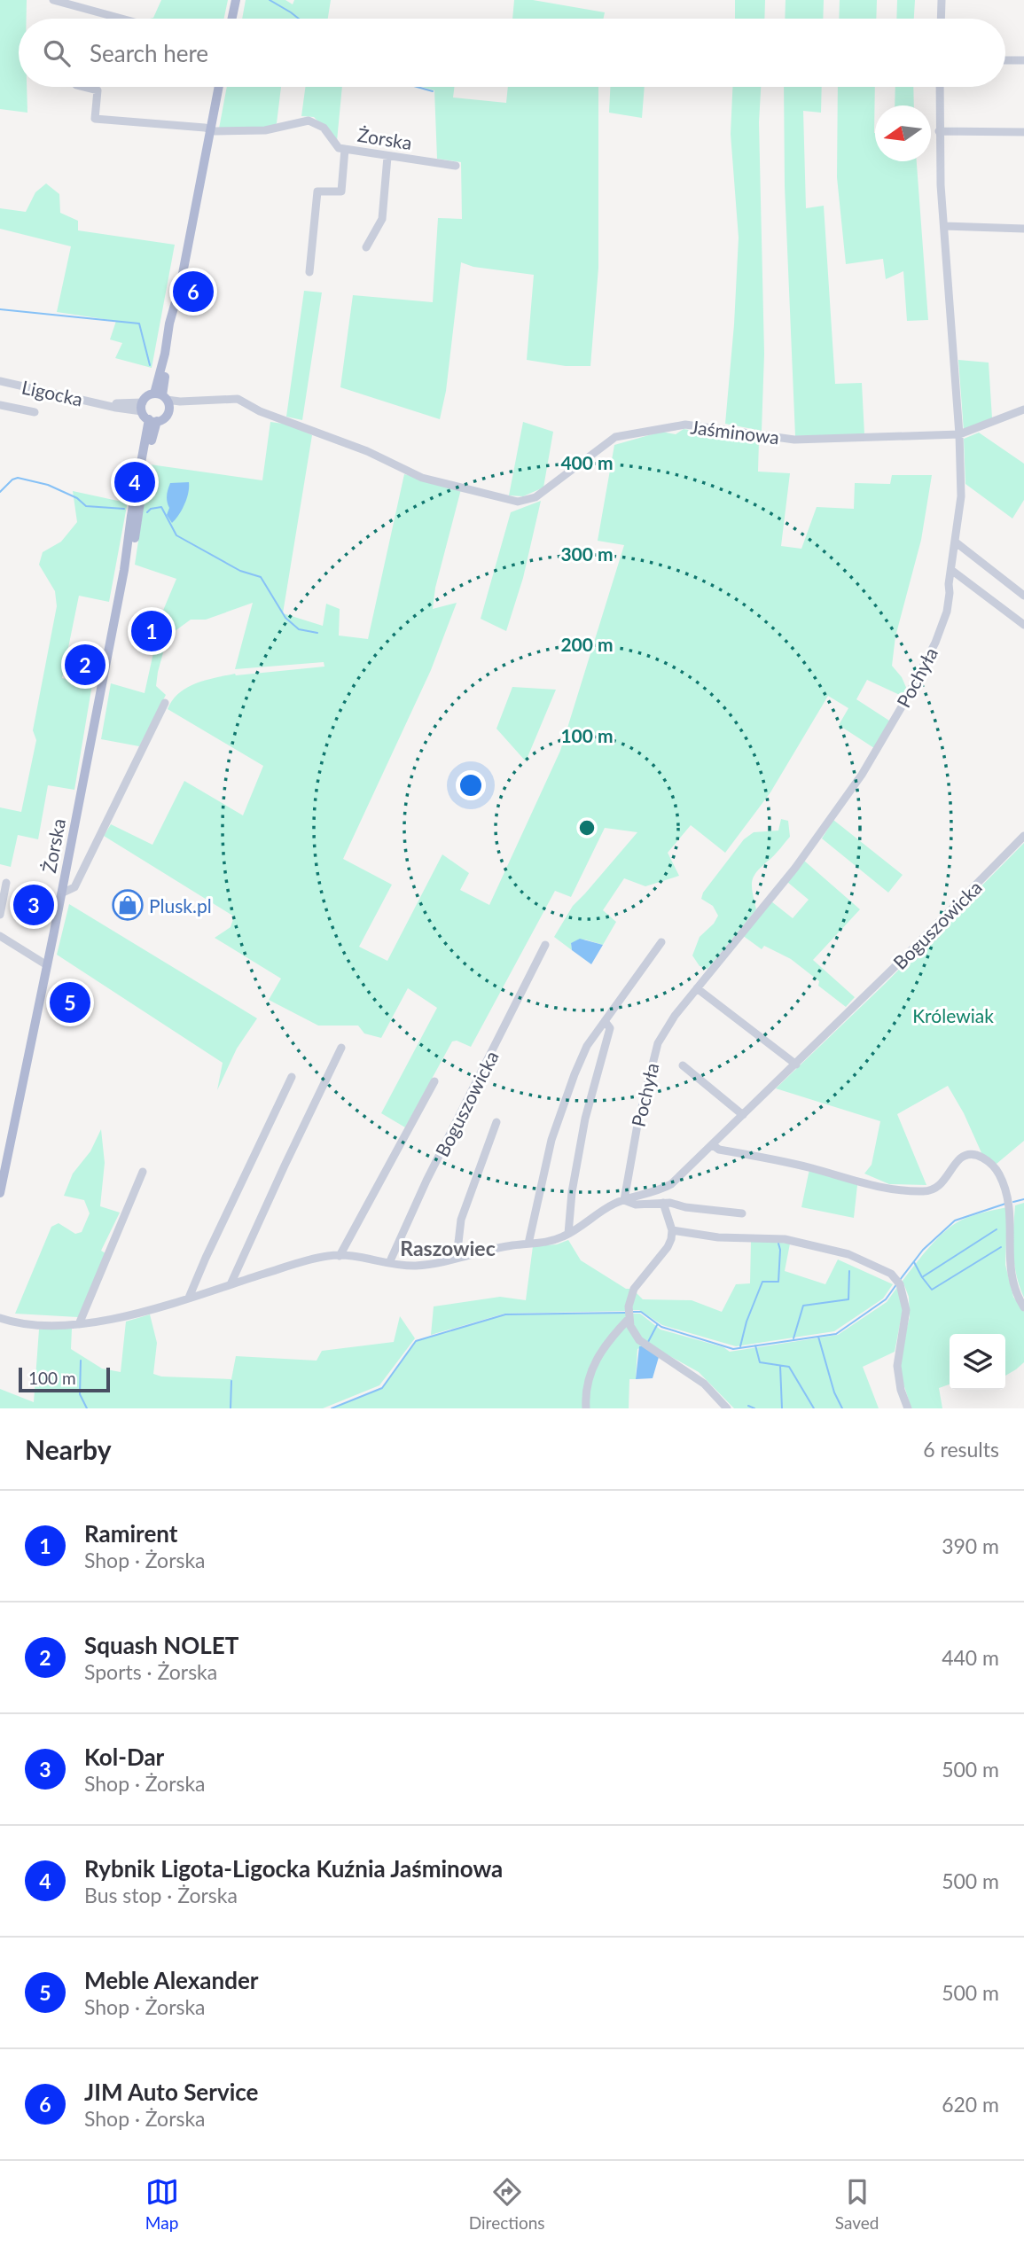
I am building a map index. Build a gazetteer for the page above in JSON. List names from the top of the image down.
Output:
{
  "streets": {
    "main road": ["Żorska"],
    "street": [
      "Ligocka",
      "Jaśminowa",
      "Pochyła",
      "Boguszowicka"
    ]
  },
  "crossings": [
    ["Jaśminowa", "Pochyła"],
    ["Pochyła", "Boguszowicka"]
  ],
  "districts": ["Raszowiec"],
  "parks": ["Królewiak"],
  "places": {
    "shop": ["Plusk.pl"]
  },
  "scale_bar": "100 m",
  "north": "left",
  "page": {
    "search": "Search here",
    "pins": [
      "6",
      "4",
      "1",
      "2",
      "3",
      "5"
    ],
    "scale": "100 m",
    "heading": ["Nearby", "6 results"],
    "list": [
      {
        "mark": "1",
        "name": "Ramirent",
        "note": "Shop · Żorska",
        "value": "390 m"
      },
      {
        "mark": "2",
        "name": "Squash NOLET",
        "note": "Sports · Żorska",
        "value": "440 m"
      },
      {
        "mark": "3",
        "name": "Kol-Dar",
        "note": "Shop · Żorska",
        "value": "500 m"
      },
      {
        "mark": "4",
        "name": "Rybnik Ligota-Ligocka Kuźnia Jaśminowa",
        "note": "Bus stop · Żorska",
        "value": "500 m"
      },
      {
        "mark": "5",
        "name": "Meble Alexander",
        "note": "Shop · Żorska",
        "value": "500 m"
      },
      {
        "mark": "6",
        "name": "JIM Auto Service",
        "note": "Shop · Żorska",
        "value": "620 m"
      }
    ],
    "nav": ["Map", "Directions", "Saved"]
  },
  "rings": [
    "400 m",
    "300 m",
    "200 m",
    "100 m"
  ]
}
